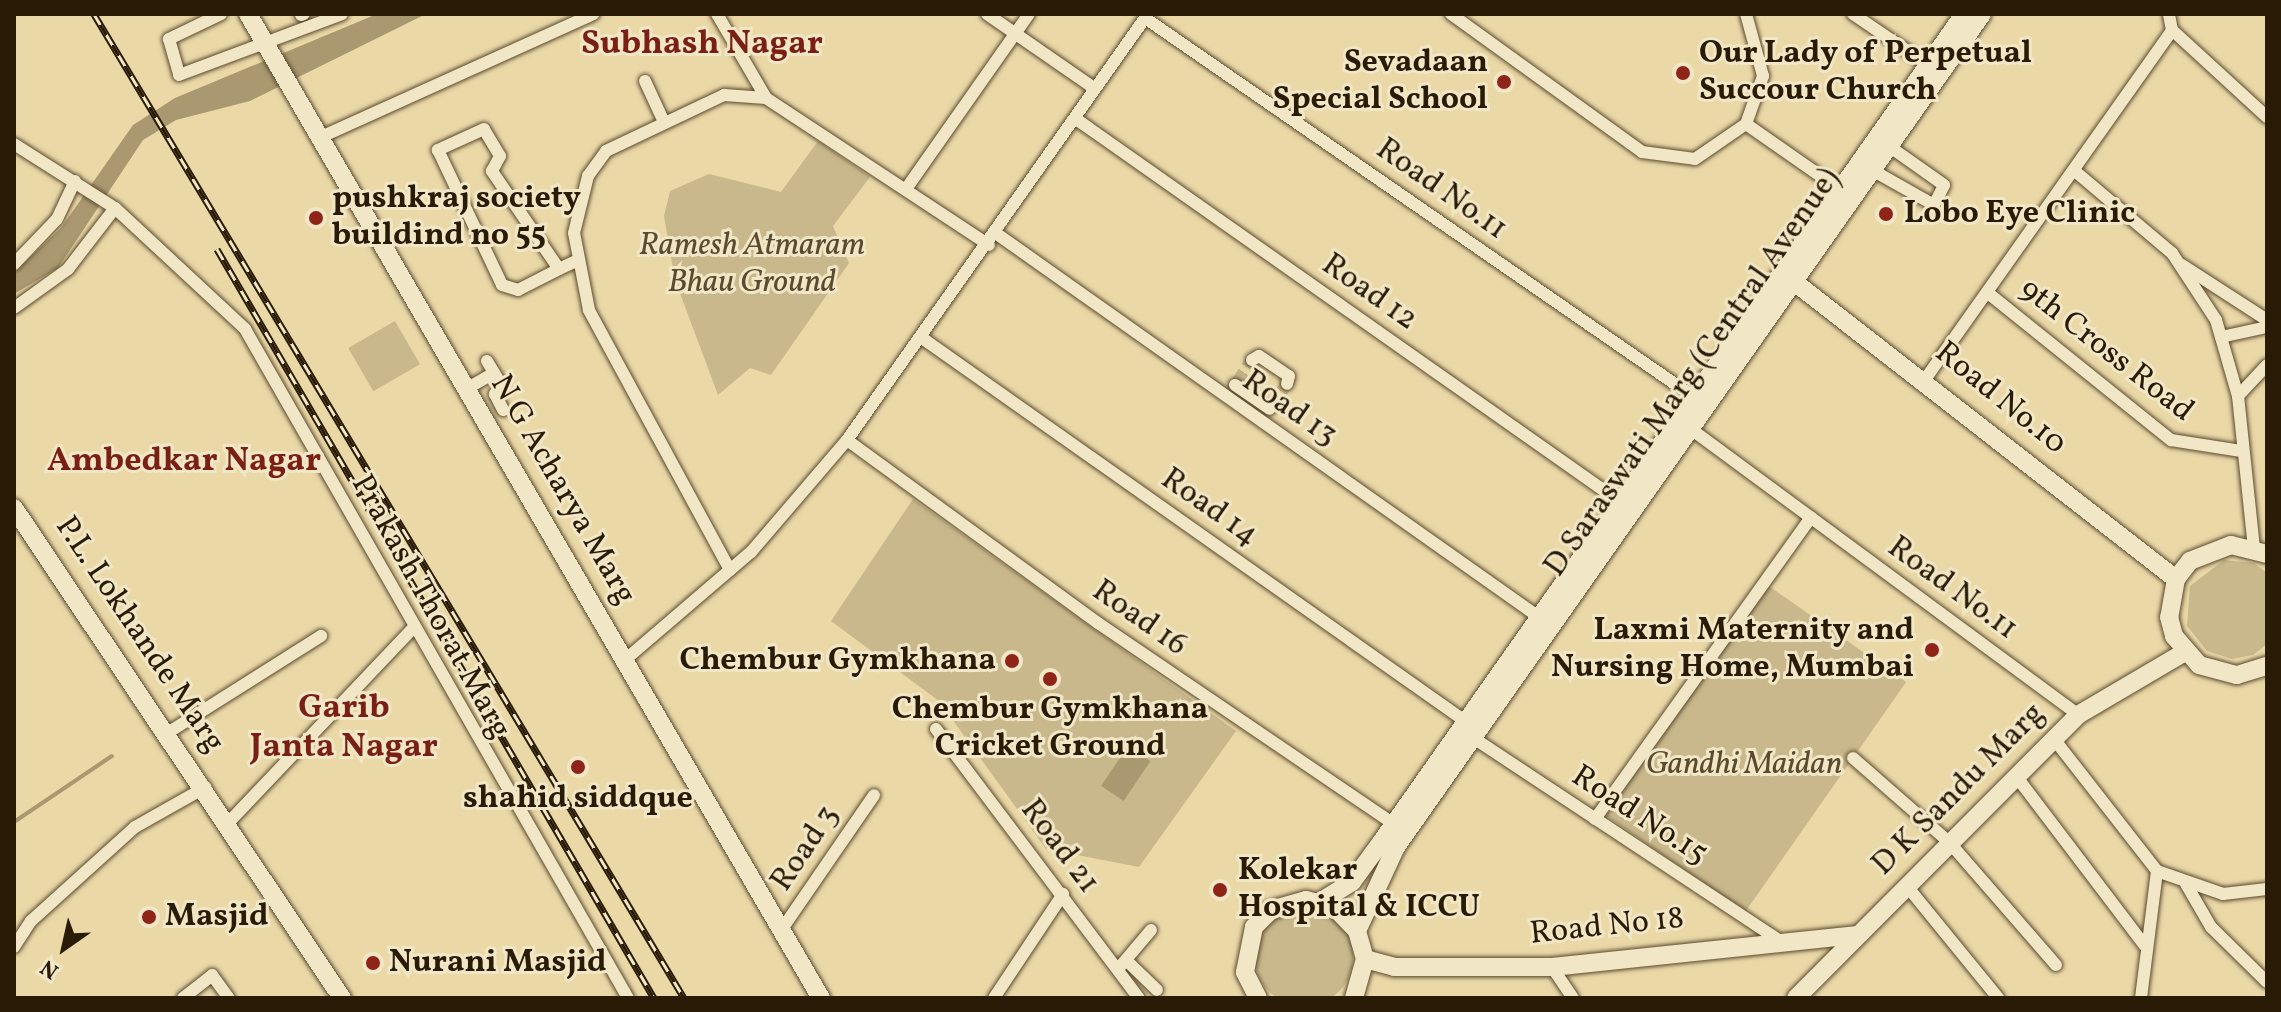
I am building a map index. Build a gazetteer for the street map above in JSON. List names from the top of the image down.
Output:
{
  "streets": {
    "main road": [
      "D Saraswati Marg (Central Avenue)",
      "Road No.10",
      "N G Acharya Marg",
      "P.L. Lokhande Marg",
      "D K Sandu Marg",
      "Road No 18"
    ],
    "street": [
      "Road No.11",
      "Road 12",
      "9th Cross Road",
      "Road 13",
      "Road 14",
      "Prakash Thorat Marg",
      "Road 16",
      "Road No.15",
      "Road 21",
      "Road 3"
    ]
  },
  "crossings": [
    ["Road No.11", "D Saraswati Marg (Central Avenue)"],
    ["Road No.11", "D K Sandu Marg"],
    ["Road 12", "D Saraswati Marg (Central Avenue)"],
    ["D Saraswati Marg (Central Avenue)", "Road No.10"],
    ["D Saraswati Marg (Central Avenue)", "Road 13"],
    ["D Saraswati Marg (Central Avenue)", "Road 14"],
    ["D Saraswati Marg (Central Avenue)", "Road 16"],
    ["D Saraswati Marg (Central Avenue)", "Road No.15"],
    ["N G Acharya Marg", "Road 3"],
    ["Road 14", "Road No.15"],
    ["D K Sandu Marg", "Road No 18"],
    ["Road No.15", "Road No 18"]
  ],
  "districts": ["Subhash Nagar", "Ambedkar Nagar", "Garib Janta Nagar"],
  "parks": ["Ramesh Atmaram Bhau Ground", "Gandhi Maidan"],
  "places": [
    "Our Lady of Perpetual Succour Church",
    "Sevadaan Special School",
    "Lobo Eye Clinic",
    "pushkraj society buildind no 55",
    "Laxmi Maternity and Nursing Home, Mumbai",
    "Chembur Gymkhana",
    "Chembur Gymkhana Cricket Ground",
    "shahid siddque",
    "Kolekar Hospital & ICCU",
    "Masjid",
    "Nurani Masjid"
  ],
  "north": "bottom left"
}
